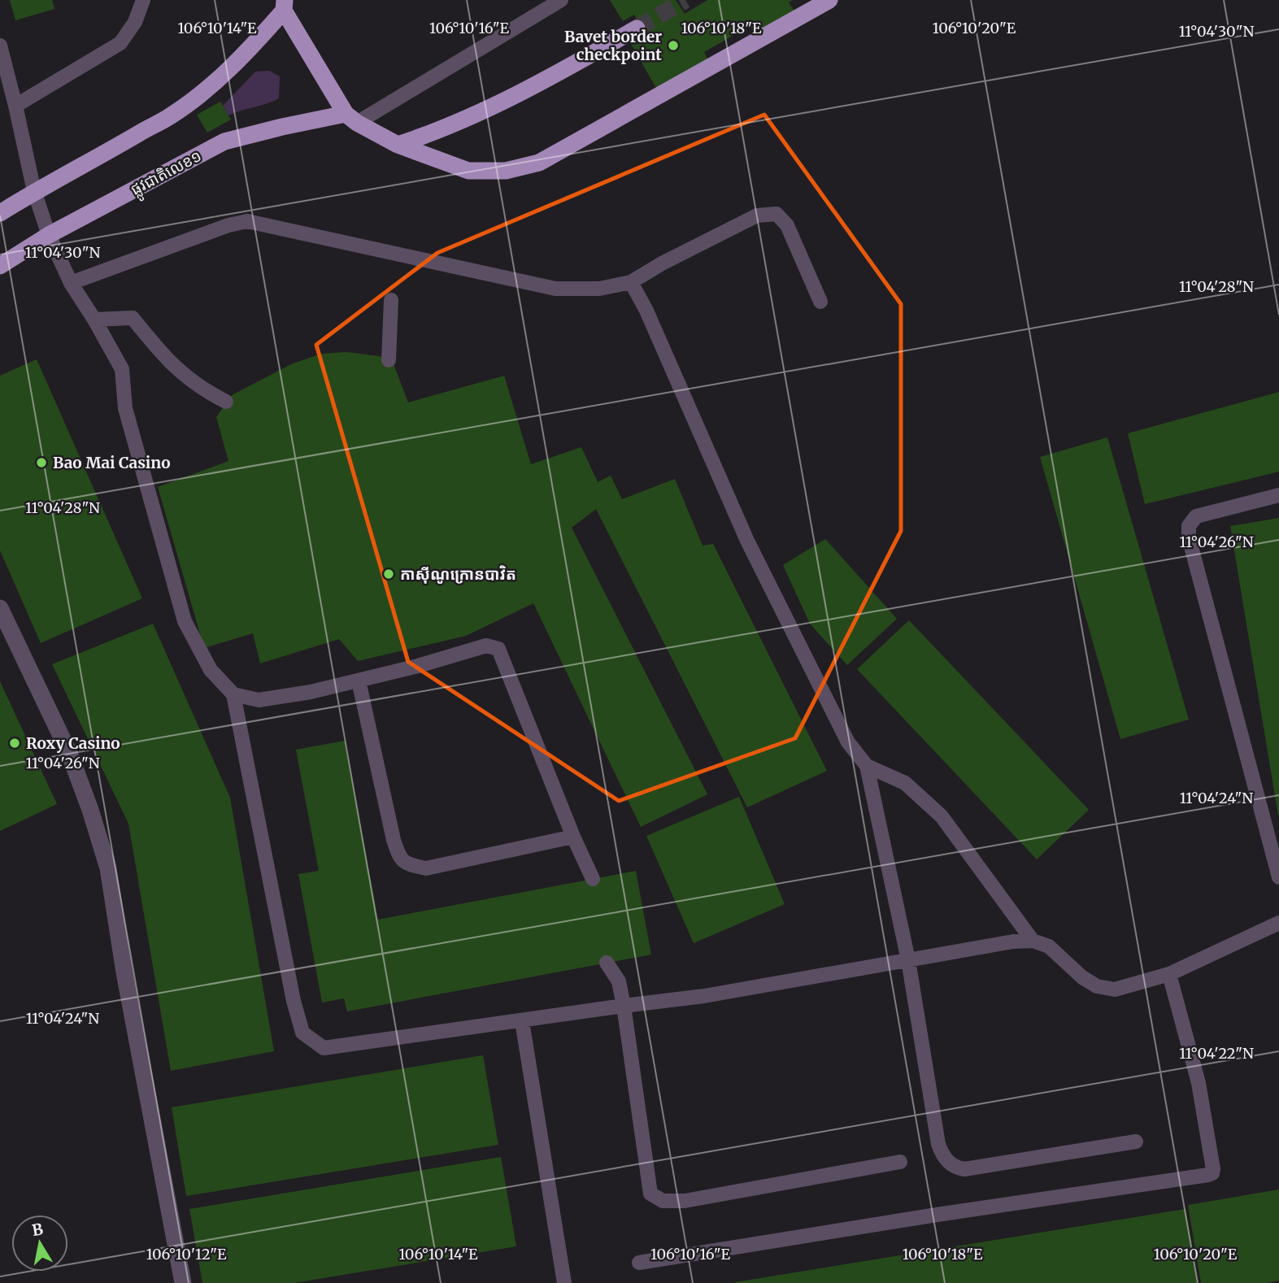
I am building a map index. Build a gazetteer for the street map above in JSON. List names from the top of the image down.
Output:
{
  "streets": {
    "highway": ["ផ្លូវជាតិលេខ១"]
  },
  "places": [
    "Bavet border checkpoint",
    "Bao Mai Casino",
    "កាស៊ីណូក្រោនបាវិត",
    "Roxy Casino"
  ],
  "north": "top",
  "coordinates": [
    "106°10'14\"E",
    "106°10'16\"E",
    "106°10'18\"E",
    "106°10'20\"E",
    "11°04'30\"N",
    "11°04'28\"N",
    "11°04'26\"N",
    "11°04'24\"N",
    "11°04'22\"N",
    "106°10'12\"E"
  ]
}
